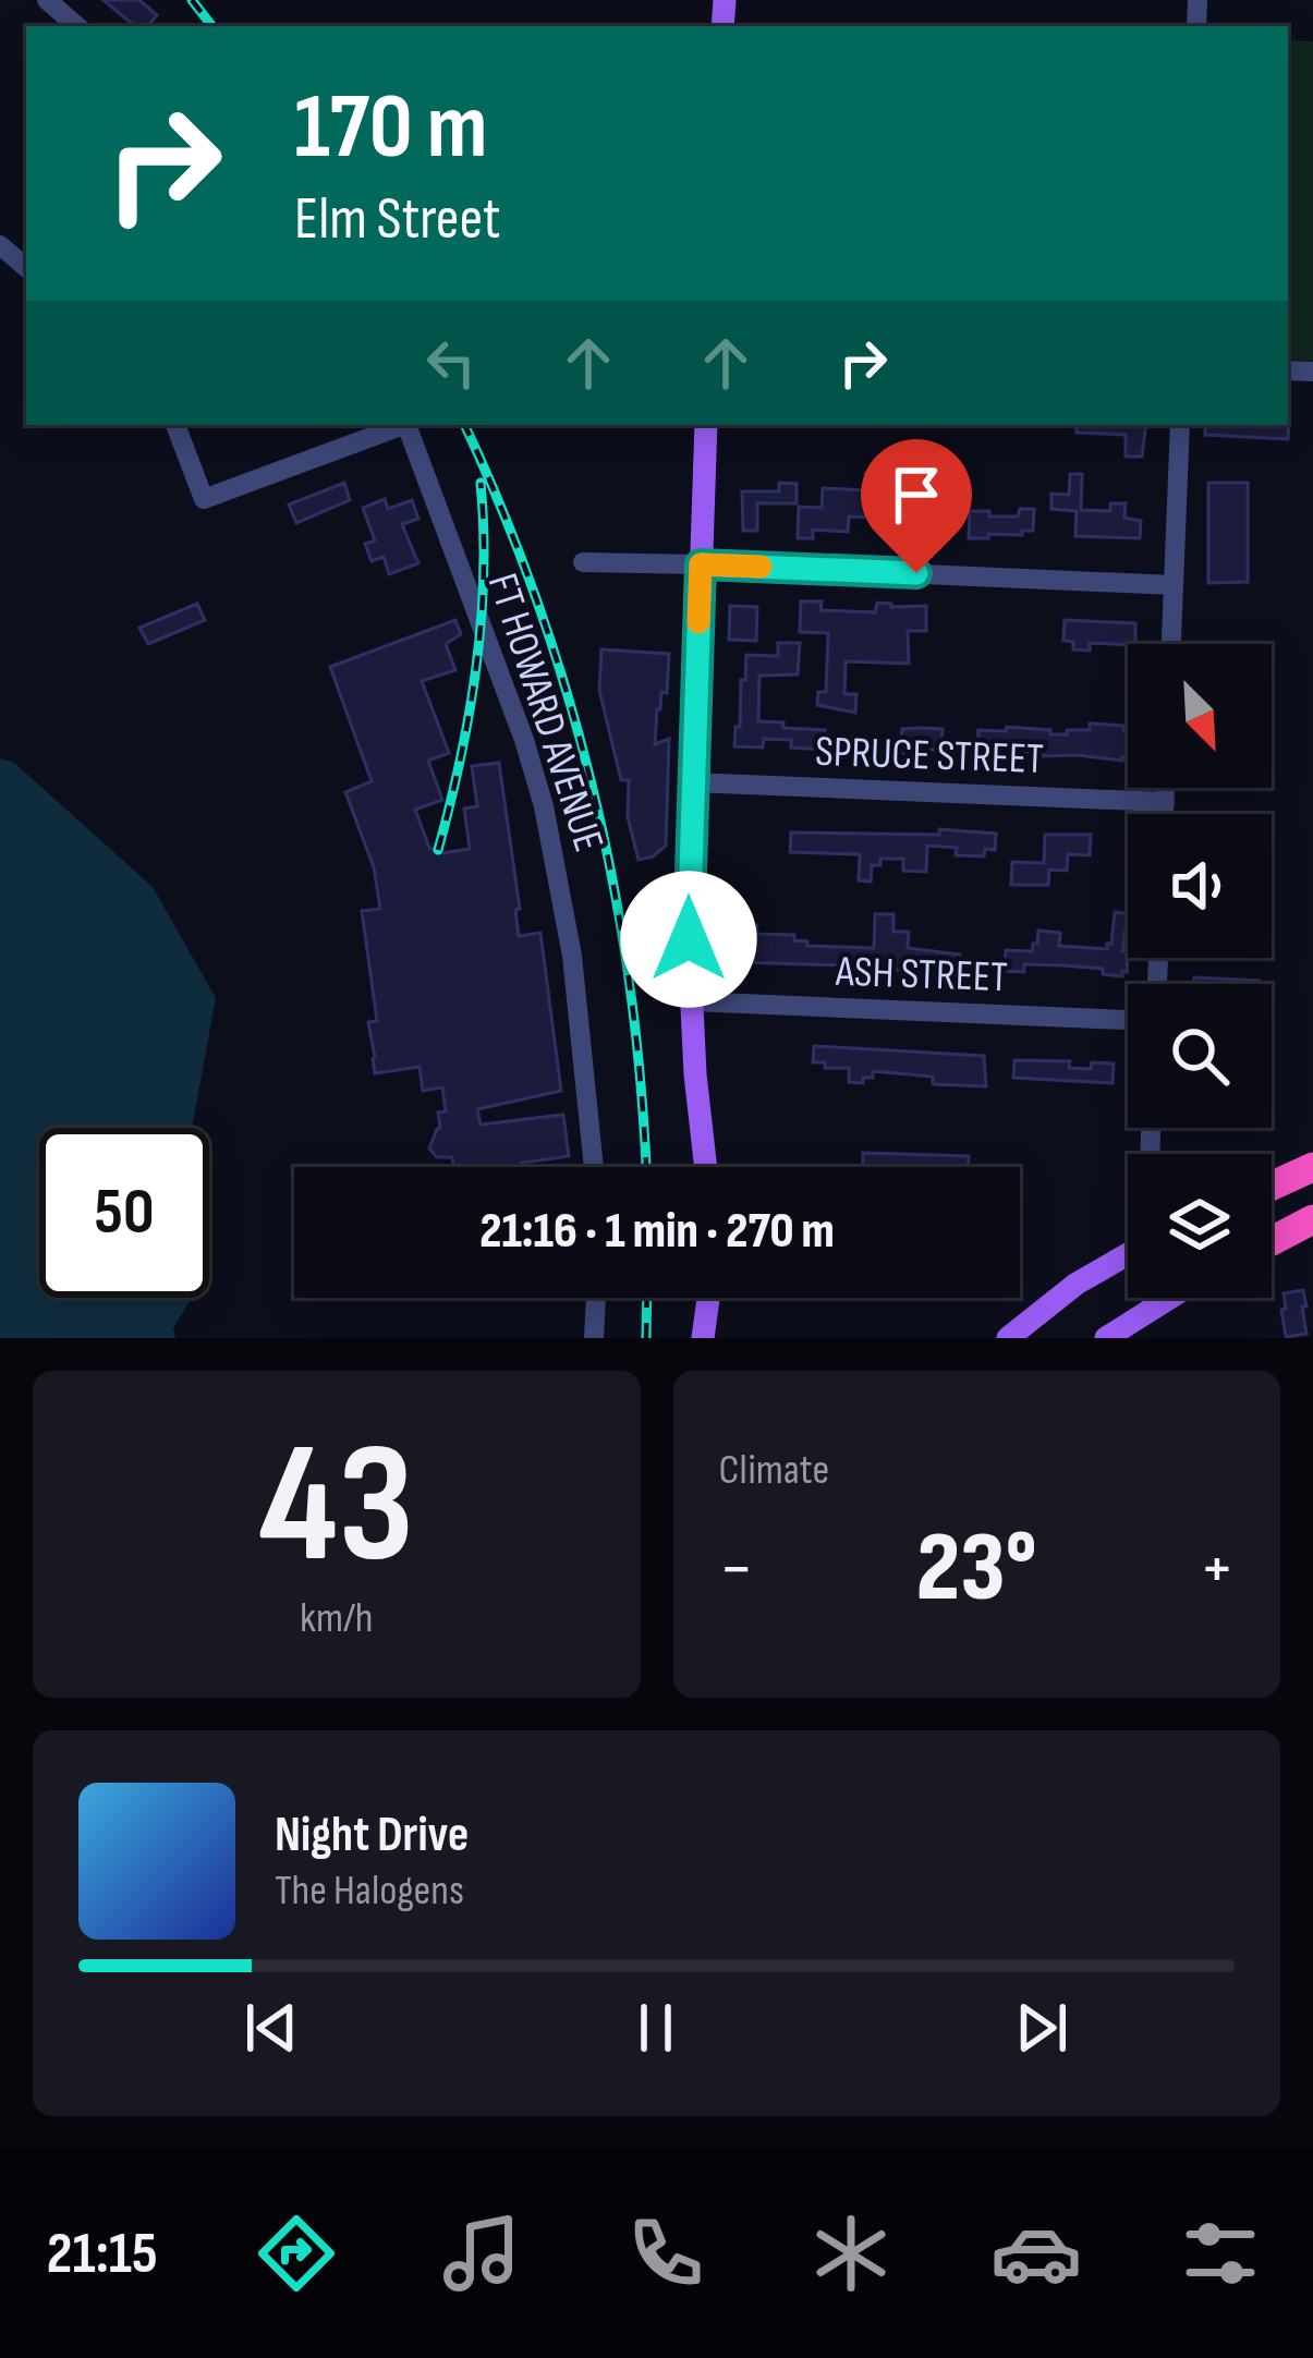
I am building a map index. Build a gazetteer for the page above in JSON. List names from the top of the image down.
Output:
{
  "streets": {
    "street": ["FT HOWARD AVENUE", "SPRUCE STREET", "ASH STREET"]
  },
  "north": "bottom right",
  "page": {
    "turn": ["170 m", "Elm Street"],
    "limit": "50",
    "trip": "21:16 · 1 min · 270 m",
    "tile": [
      ["43", "km/h"],
      "Climate"
    ],
    "heat": ["−", "23°", "+"],
    "song": ["Night Drive", "The Halogens"],
    "tabs": "21:15"
  }
}
